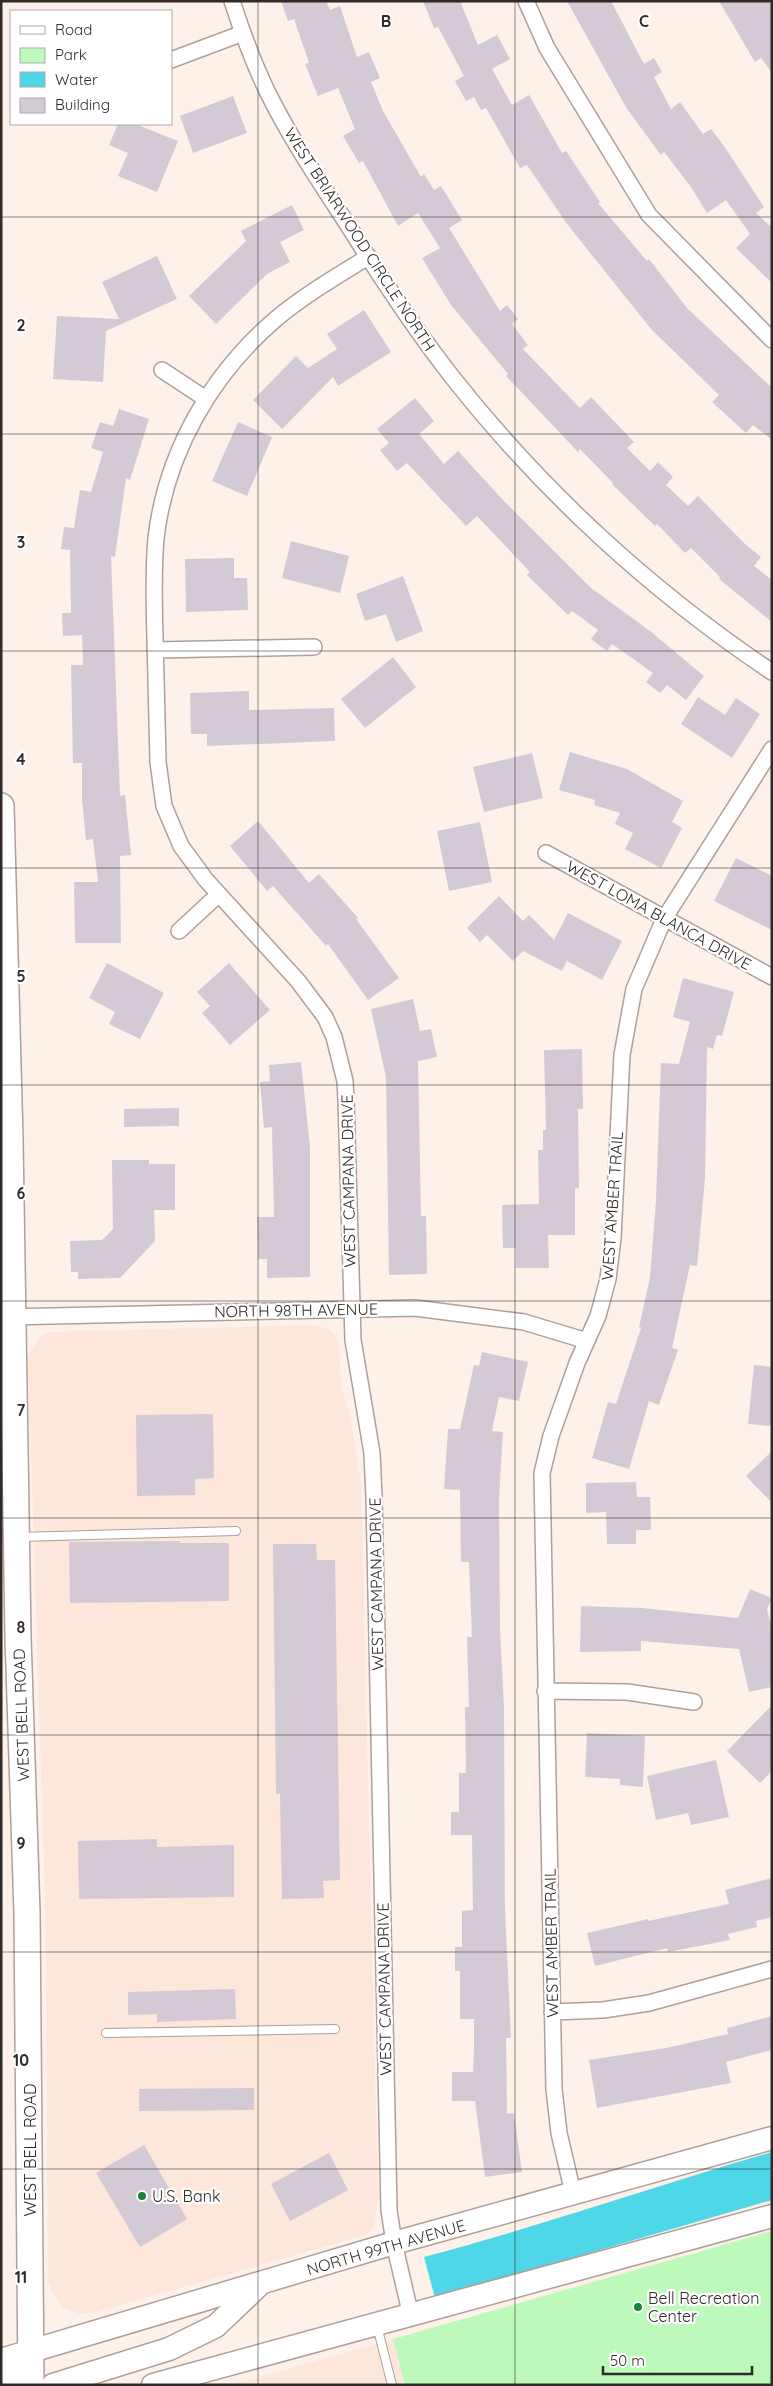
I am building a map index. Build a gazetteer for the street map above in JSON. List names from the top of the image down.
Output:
{
  "streets": {
    "main road": ["WEST BELL ROAD", "NORTH 99TH AVENUE"],
    "street": [
      "WEST BRIARWOOD CIRCLE NORTH",
      "WEST LOMA BLANCA DRIVE",
      "WEST CAMPANA DRIVE",
      "WEST AMBER TRAIL",
      "NORTH 98TH AVENUE"
    ]
  },
  "crossings": [
    ["WEST BRIARWOOD CIRCLE NORTH", "WEST CAMPANA DRIVE"],
    ["WEST LOMA BLANCA DRIVE", "WEST AMBER TRAIL"],
    ["WEST CAMPANA DRIVE", "NORTH 98TH AVENUE"],
    ["WEST CAMPANA DRIVE", "NORTH 99TH AVENUE"],
    ["WEST AMBER TRAIL", "NORTH 98TH AVENUE"],
    ["WEST AMBER TRAIL", "NORTH 99TH AVENUE"],
    ["NORTH 98TH AVENUE", "WEST BELL ROAD"],
    ["WEST BELL ROAD", "NORTH 99TH AVENUE"]
  ],
  "places": ["U.S. Bank", "Bell Recreation Center"],
  "legend": [
    "Road",
    "Park",
    "Water",
    "Building"
  ],
  "scale_bar": "50 m",
  "grid": {
    "columns": ["B", "C"],
    "rows": [
      "2",
      "3",
      "4",
      "5",
      "6",
      "7",
      "8",
      "9",
      "10",
      "11"
    ]
  }
}
